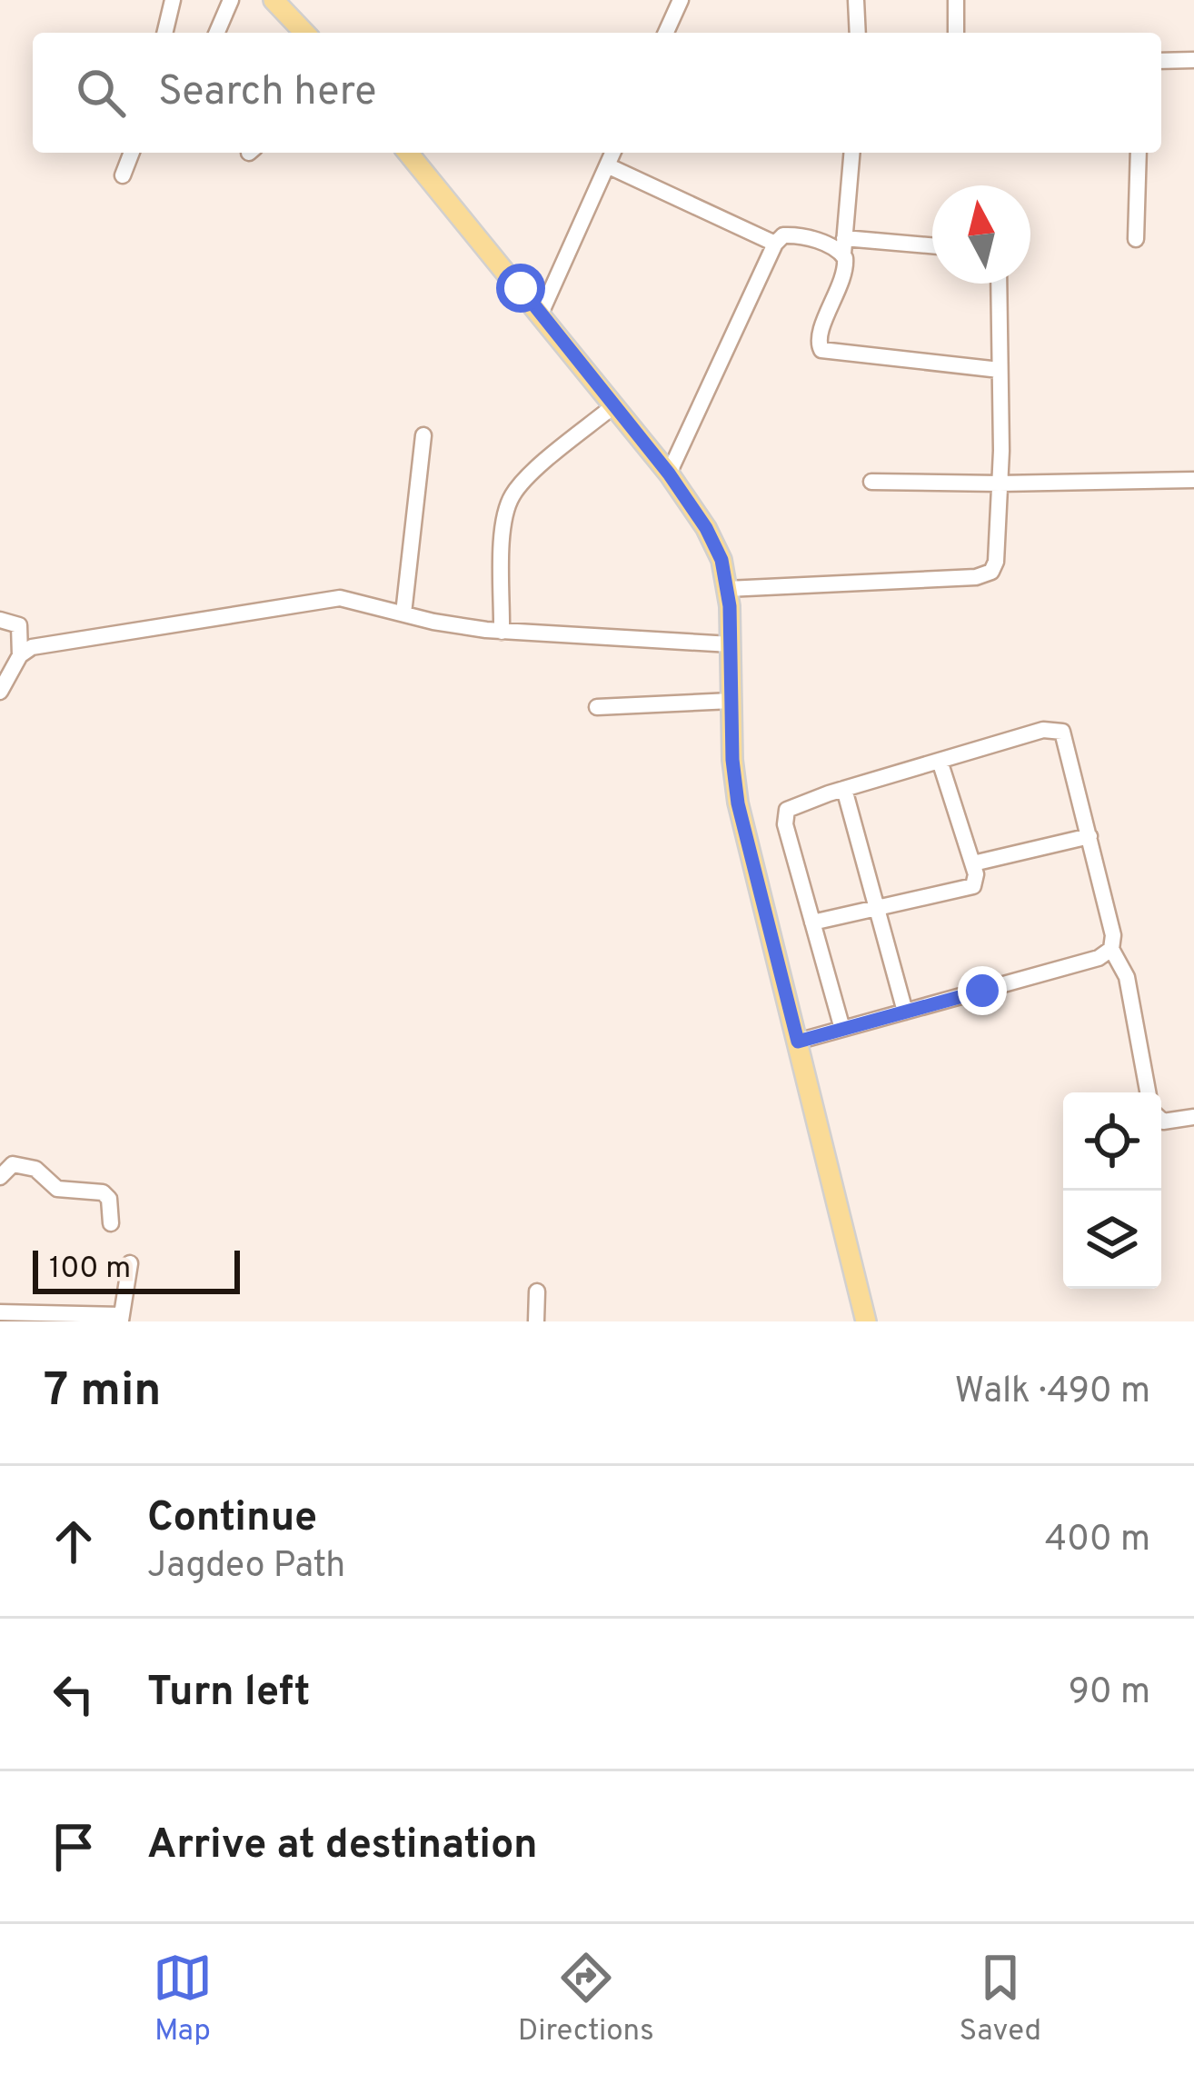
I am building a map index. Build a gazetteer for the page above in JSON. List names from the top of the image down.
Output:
{
  "scale_bar": "100 m",
  "north": "top",
  "page": {
    "search": "Search here",
    "scale": "100 m",
    "heading": ["7 min", "Walk · 490 m"],
    "list": [
      ["Continue", "Jagdeo Path", "400 m"],
      ["Turn left", "90 m"],
      "Arrive at destination"
    ],
    "nav": ["Map", "Directions", "Saved"]
  }
}
